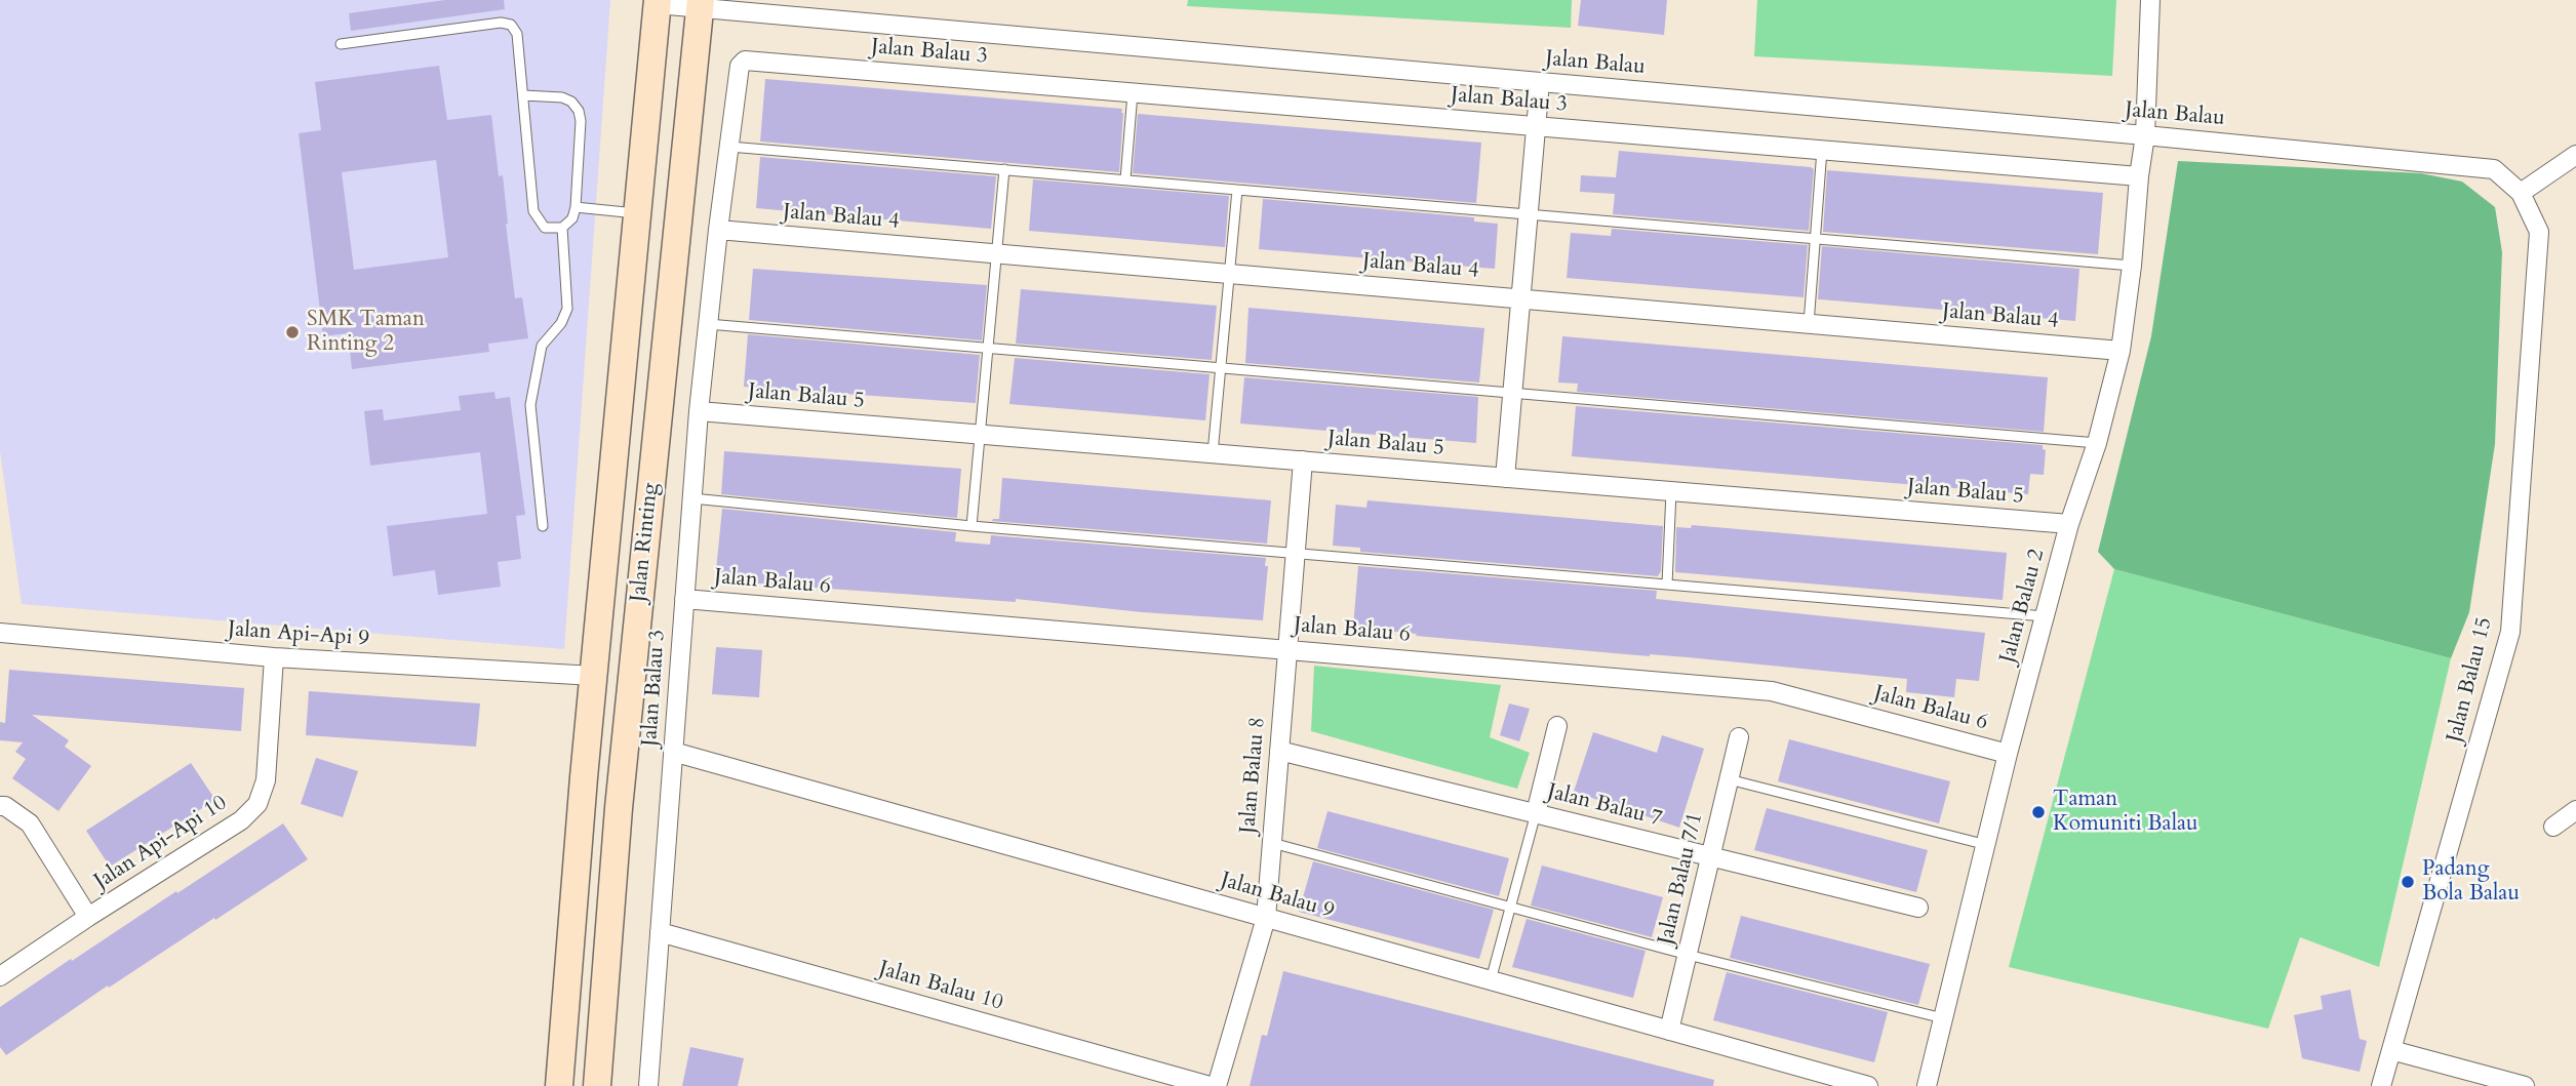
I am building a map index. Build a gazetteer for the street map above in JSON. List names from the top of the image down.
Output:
{
  "streets": {
    "main road": ["Jalan Rinting"],
    "street": [
      "Jalan Balau 3",
      "Jalan Balau",
      "Jalan Balau 4",
      "Jalan Balau 5",
      "Jalan Balau 6",
      "Jalan Balau 2",
      "Jalan Api-Api 9",
      "Jalan Balau 15",
      "Jalan Balau 8",
      "Jalan Balau 7",
      "Jalan Api-Api 10",
      "Jalan Balau 7/1",
      "Jalan Balau 9",
      "Jalan Balau 10"
    ]
  },
  "crossings": [
    ["Jalan Balau 3", "Jalan Balau 4"],
    ["Jalan Balau 3", "Jalan Balau 5"],
    ["Jalan Balau 3", "Jalan Balau 6"],
    ["Jalan Balau 3", "Jalan Balau 2"],
    ["Jalan Balau 3", "Jalan Balau 9"],
    ["Jalan Balau 3", "Jalan Balau 10"],
    ["Jalan Balau", "Jalan Rinting"],
    ["Jalan Balau", "Jalan Balau 2"],
    ["Jalan Balau", "Jalan Balau 15"],
    ["Jalan Balau 4", "Jalan Balau 2"],
    ["Jalan Balau 5", "Jalan Balau 2"],
    ["Jalan Balau 5", "Jalan Balau 8"],
    ["Jalan Rinting", "Jalan Api-Api 9"],
    ["Jalan Balau 6", "Jalan Balau 2"],
    ["Jalan Balau 6", "Jalan Balau 8"],
    ["Jalan Api-Api 9", "Jalan Api-Api 10"],
    ["Jalan Balau 8", "Jalan Balau 7"],
    ["Jalan Balau 8", "Jalan Balau 9"],
    ["Jalan Balau 7", "Jalan Balau 7/1"],
    ["Jalan Balau 7/1", "Jalan Balau 9"]
  ],
  "places": ["SMK Taman Rinting 2", "Taman Komuniti Balau", "Padang Bola Balau"]
}
